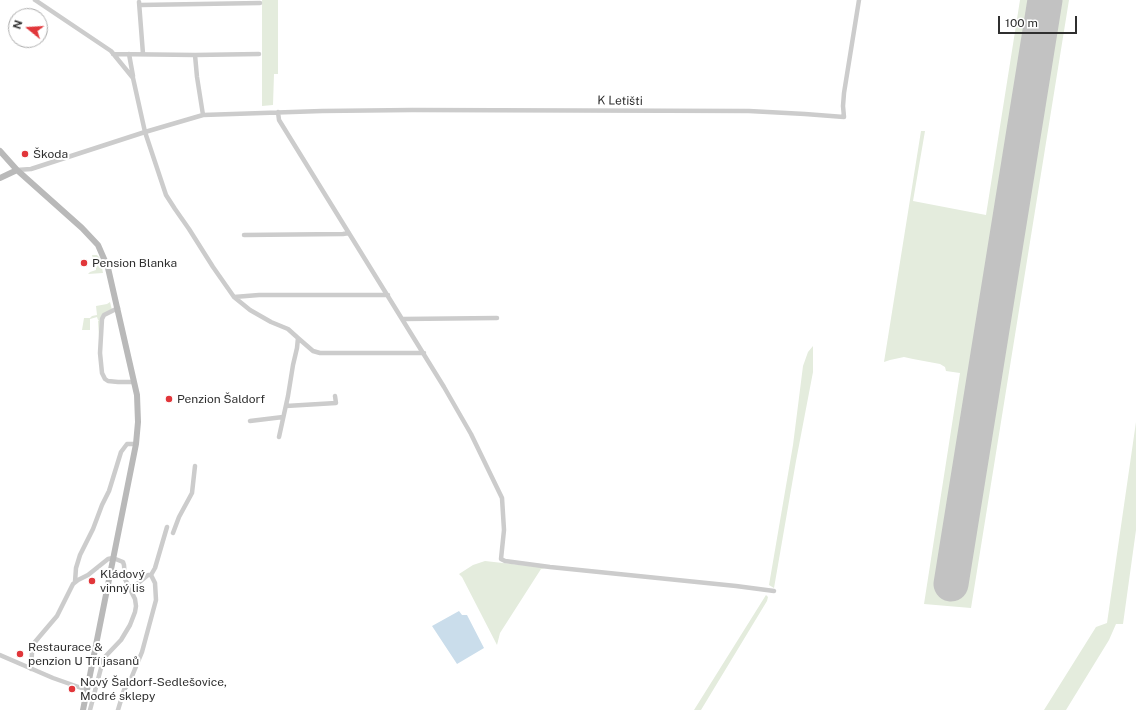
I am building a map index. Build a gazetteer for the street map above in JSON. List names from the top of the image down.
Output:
{
  "streets": {
    "street": ["K Letišti"]
  },
  "places": [
    "Škoda",
    "Pension Blanka",
    "Penzion Šaldorf",
    "Kládový vinný lis",
    "Restaurace & penzion U Tří jasanů",
    "Nový Šaldorf-Sedlešovice, Modré sklepy"
  ],
  "scale_bar": "100 m",
  "north": "left"
}
